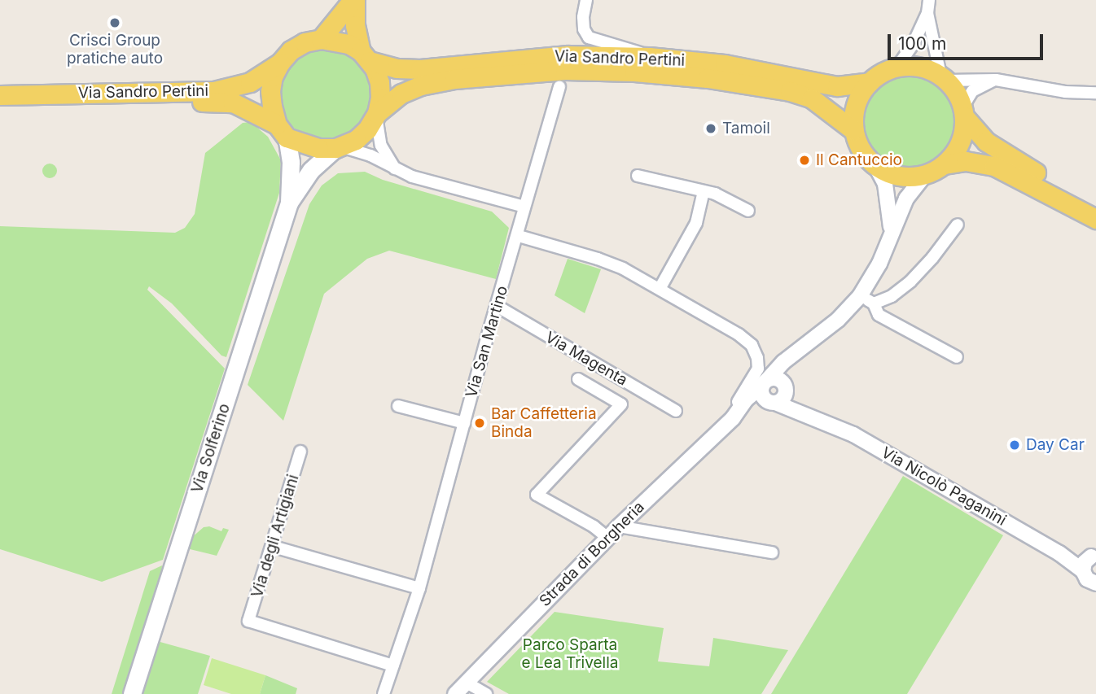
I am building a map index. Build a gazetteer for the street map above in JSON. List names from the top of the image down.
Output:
{
  "streets": {
    "main road": ["Via Sandro Pertini", "Via Solferino"],
    "street": [
      "Via San Martino",
      "Via Magenta",
      "Via Nicolò Paganini",
      "Via degli Artigiani",
      "Strada di Borgheria"
    ]
  },
  "crossings": [
    ["Via Sandro Pertini", "Via Solferino"],
    ["Via Sandro Pertini", "Strada di Borgheria"],
    ["Via San Martino", "Via Magenta"],
    ["Via San Martino", "Via degli Artigiani"],
    ["Via Nicolò Paganini", "Strada di Borgheria"]
  ],
  "parks": ["Parco Sparta e Lea Trivella"],
  "places": [
    "Crisci Group pratiche auto",
    "Tamoil",
    "Il Cantuccio",
    "Bar Caffetteria Binda",
    "Day Car"
  ],
  "scale_bar": "100 m"
}
